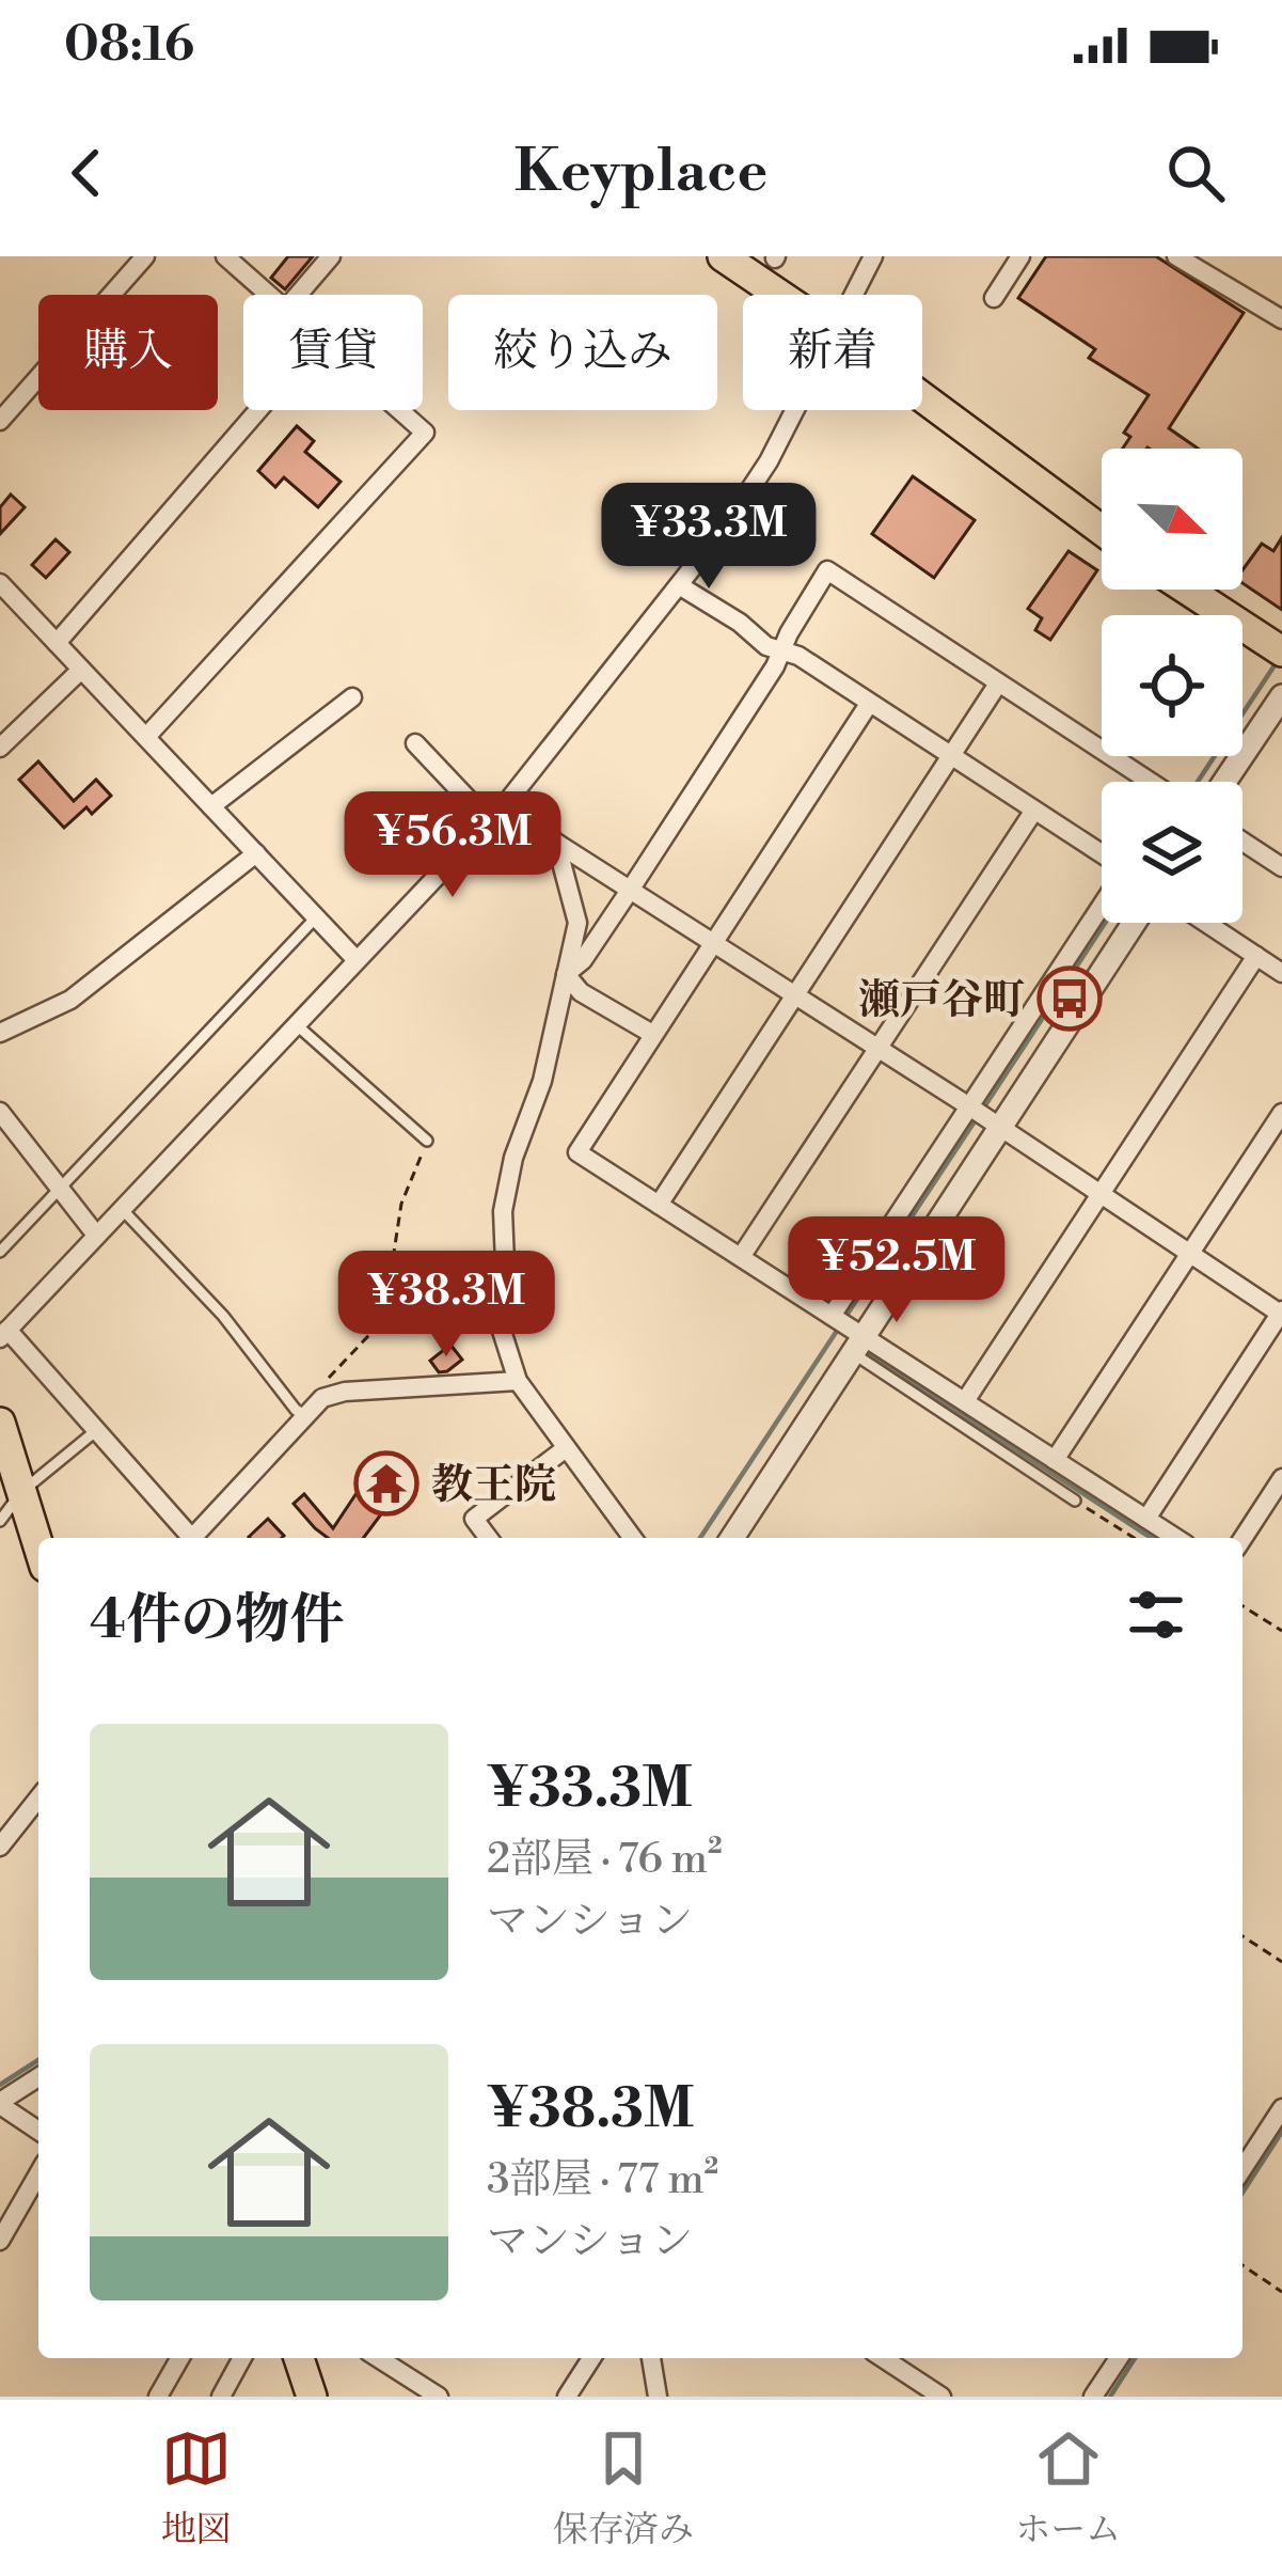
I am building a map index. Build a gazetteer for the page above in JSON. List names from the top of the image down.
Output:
{
  "places": {
    "bus stop": ["瀬戸谷町"],
    "temple": ["教王院"]
  },
  "north": "bottom right",
  "page": {
    "status": "08:16",
    "header": "Keyplace",
    "chip": [
      "購入",
      "賃貸",
      "絞り込み",
      "新着"
    ],
    "price": [
      "¥33.3M",
      "¥56.3M",
      "¥52.5M",
      "¥38.3M"
    ],
    "heading": "4件の物件",
    "list": [
      {
        "name": "¥33.3M",
        "note": "2部屋 · 76 m² · マンション"
      },
      {
        "name": "¥38.3M",
        "note": "3部屋 · 77 m² · マンション"
      }
    ],
    "tabs": ["地図", "保存済み", "ホーム"]
  }
}
